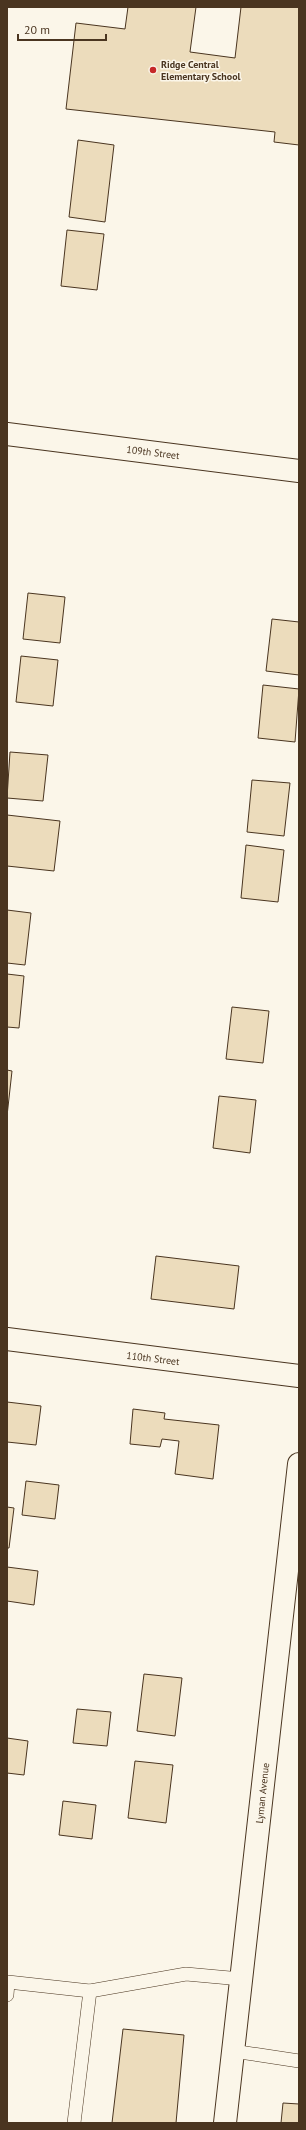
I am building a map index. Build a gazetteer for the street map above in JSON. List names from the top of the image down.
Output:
{
  "streets": {
    "street": ["109th Street", "110th Street", "Lyman Avenue"]
  },
  "places": ["Ridge Central Elementary School"],
  "scale_bar": "20 m"
}
